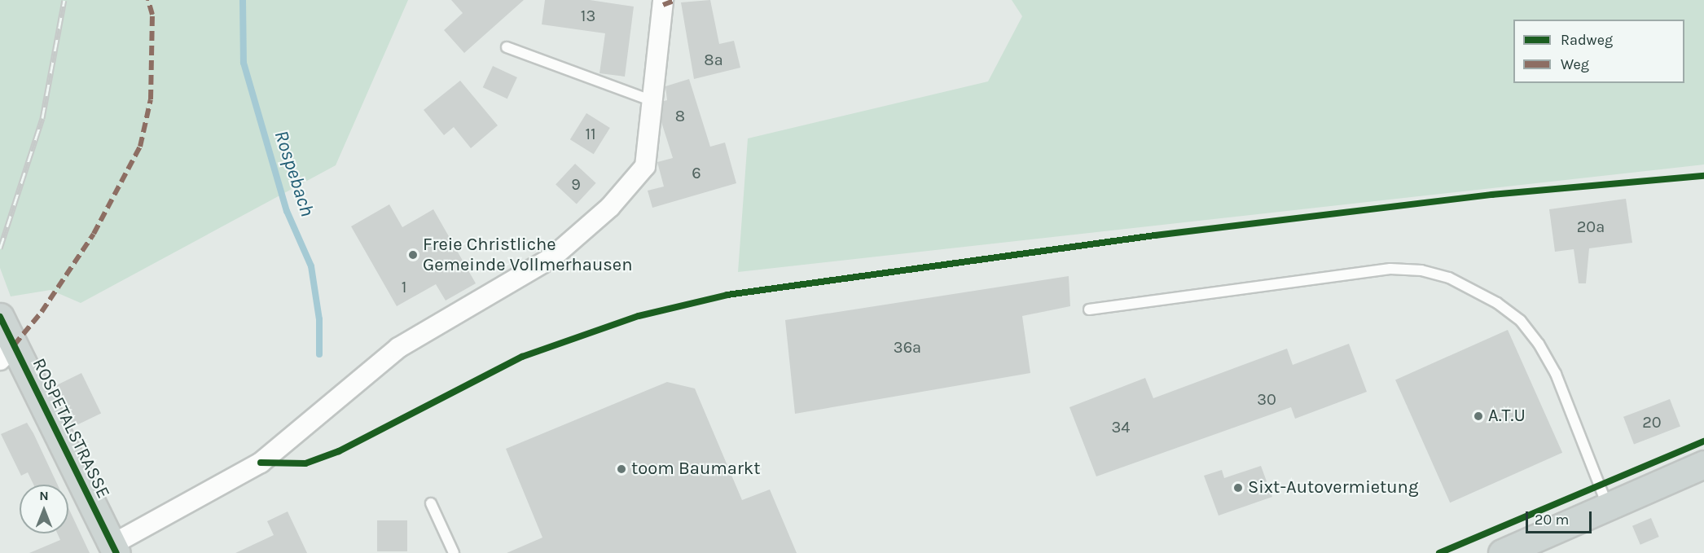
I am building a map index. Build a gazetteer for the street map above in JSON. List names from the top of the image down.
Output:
{
  "streets": {
    "main road": ["ROSPETALSTRASSE"]
  },
  "water": ["Rospebach"],
  "places": [
    "Freie Christliche Gemeinde Vollmerhausen",
    "A.T.U",
    "toom Baumarkt",
    "Sixt-Autovermietung"
  ],
  "house_numbers": [
    "13",
    "8a",
    "8",
    "11",
    "6",
    "9",
    "20a",
    "1",
    "36a",
    "30",
    "20",
    "34"
  ],
  "legend": ["Radweg", "Weg"],
  "scale_bar": "20 m",
  "north": "top"
}
